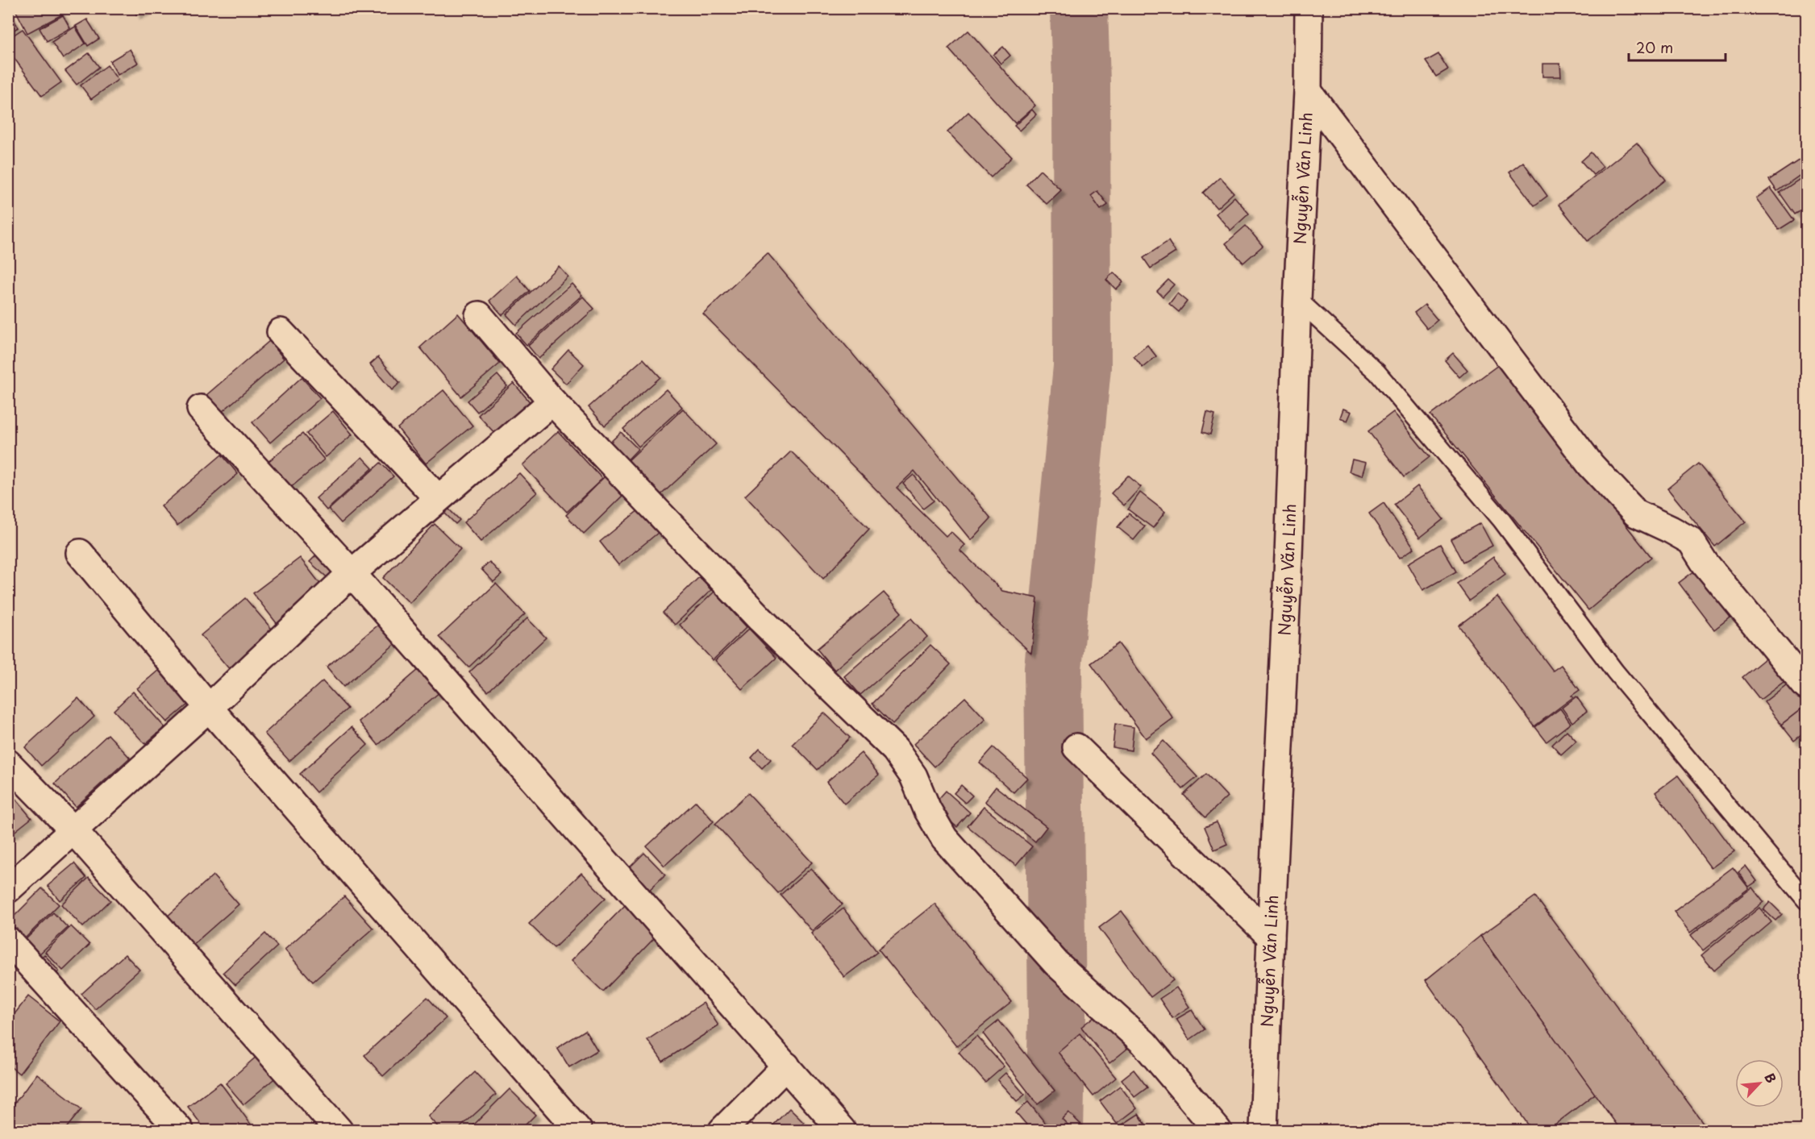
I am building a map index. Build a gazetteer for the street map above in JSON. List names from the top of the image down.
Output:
{
  "streets": {
    "main road": ["Nguyễn Văn Linh"]
  },
  "scale_bar": "20 m",
  "north": "top right"
}
